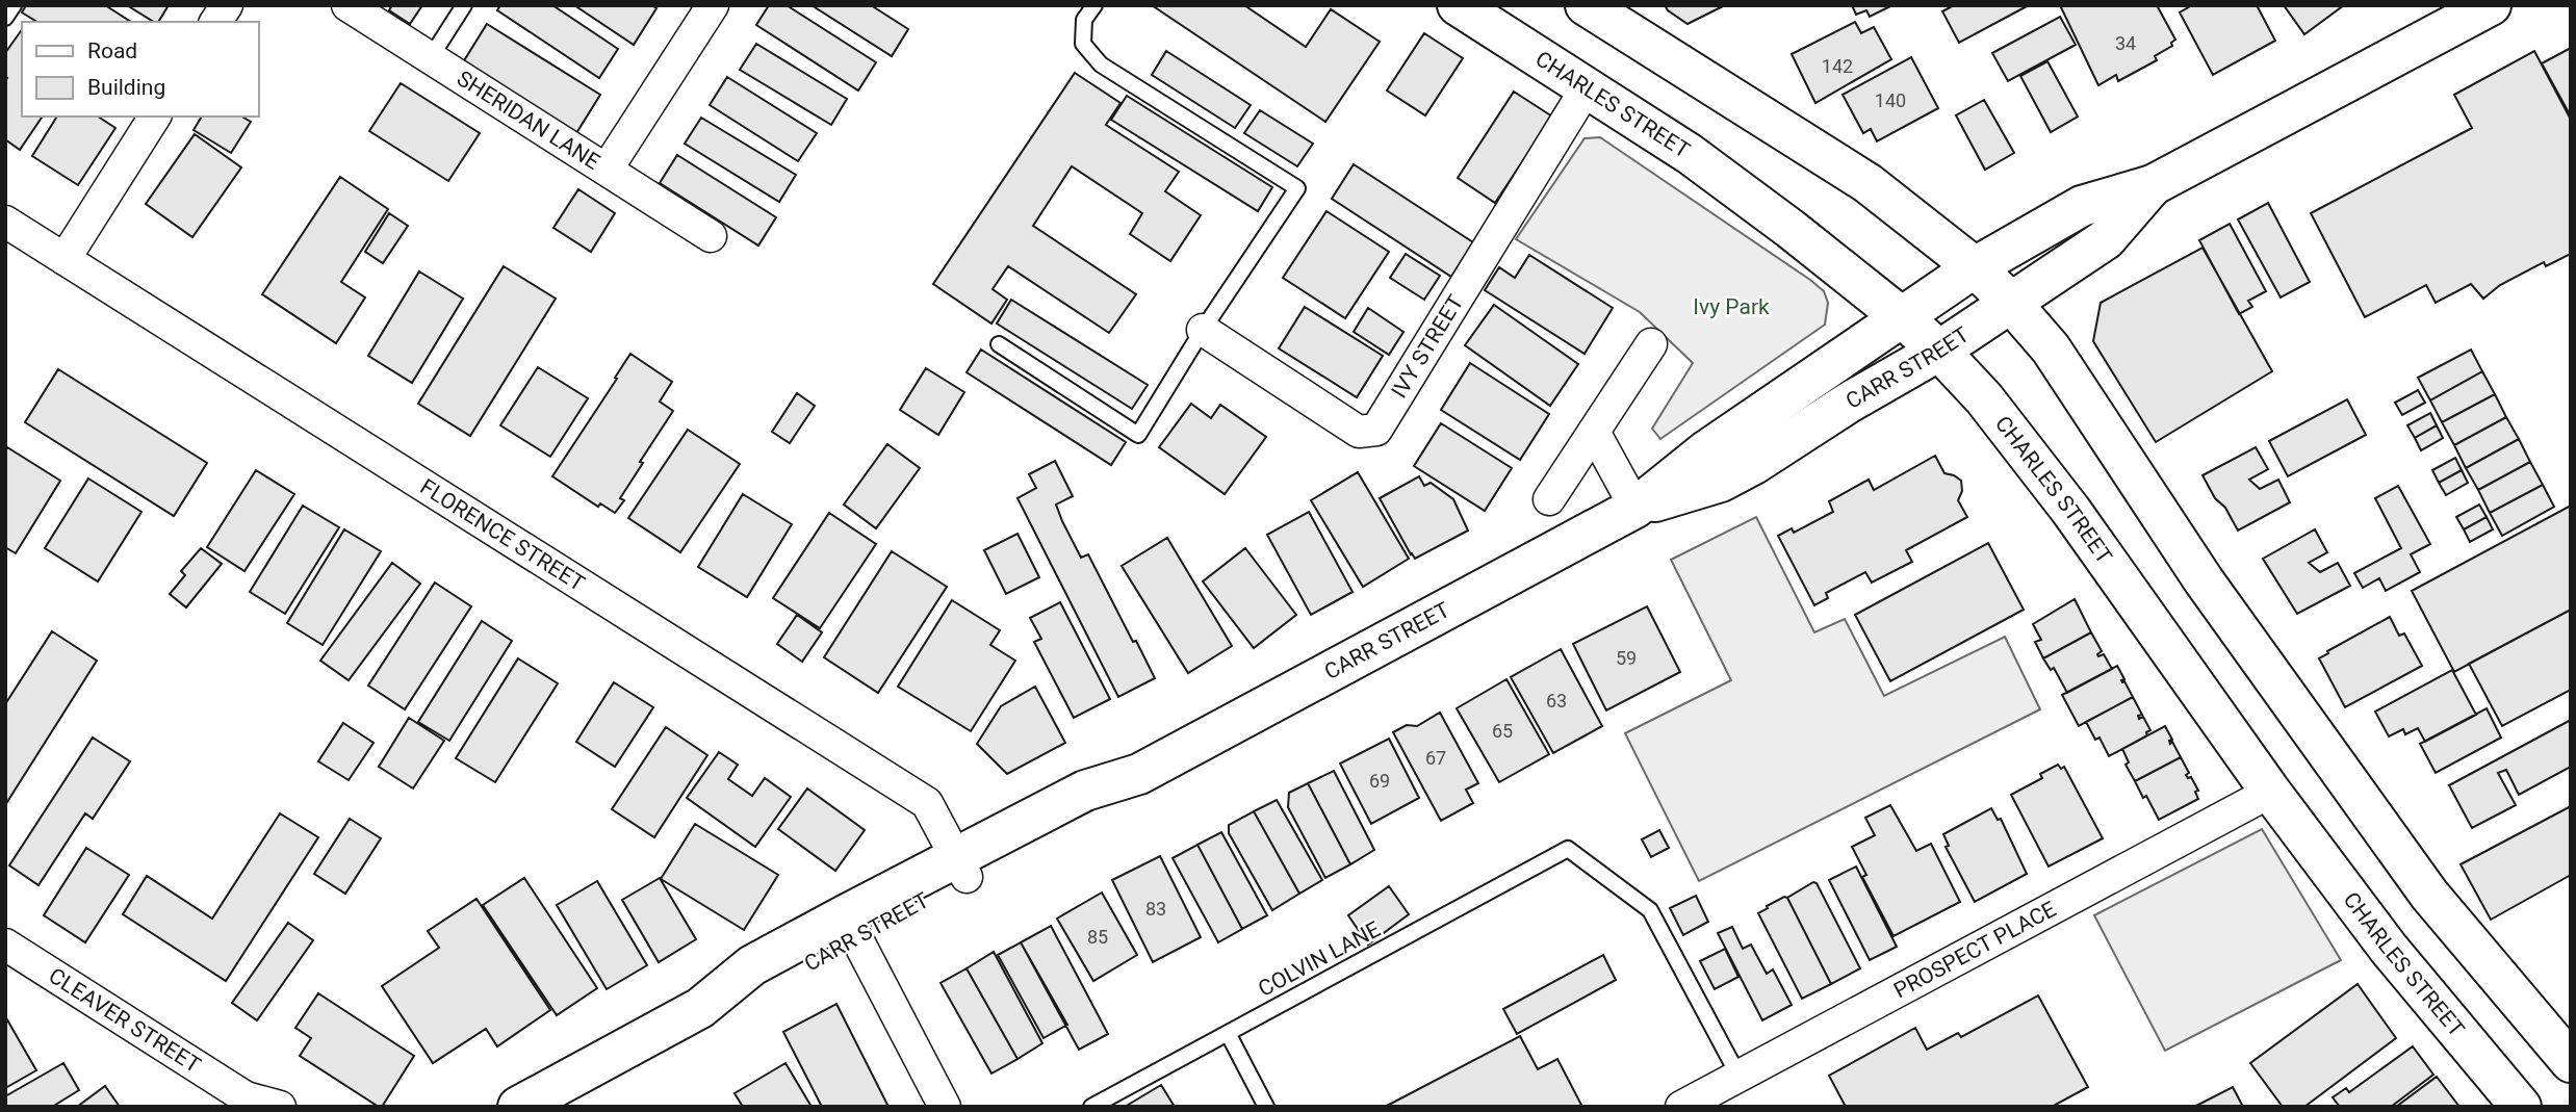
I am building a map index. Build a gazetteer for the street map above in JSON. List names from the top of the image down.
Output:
{
  "streets": {
    "main road": ["CHARLES STREET", "CARR STREET"],
    "street": [
      "SHERIDAN LANE",
      "IVY STREET",
      "FLORENCE STREET",
      "PROSPECT PLACE",
      "CLEAVER STREET"
    ],
    "lane": ["COLVIN LANE"]
  },
  "crossings": [
    ["CHARLES STREET", "IVY STREET"],
    ["CHARLES STREET", "CARR STREET"],
    ["CHARLES STREET", "PROSPECT PLACE"],
    ["CARR STREET", "FLORENCE STREET"],
    ["PROSPECT PLACE", "COLVIN LANE"]
  ],
  "parks": ["Ivy Park"],
  "house_numbers": [
    "34",
    "142",
    "140",
    "59",
    "63",
    "65",
    "67",
    "69",
    "83",
    "85"
  ],
  "legend": ["Road", "Building"]
}
